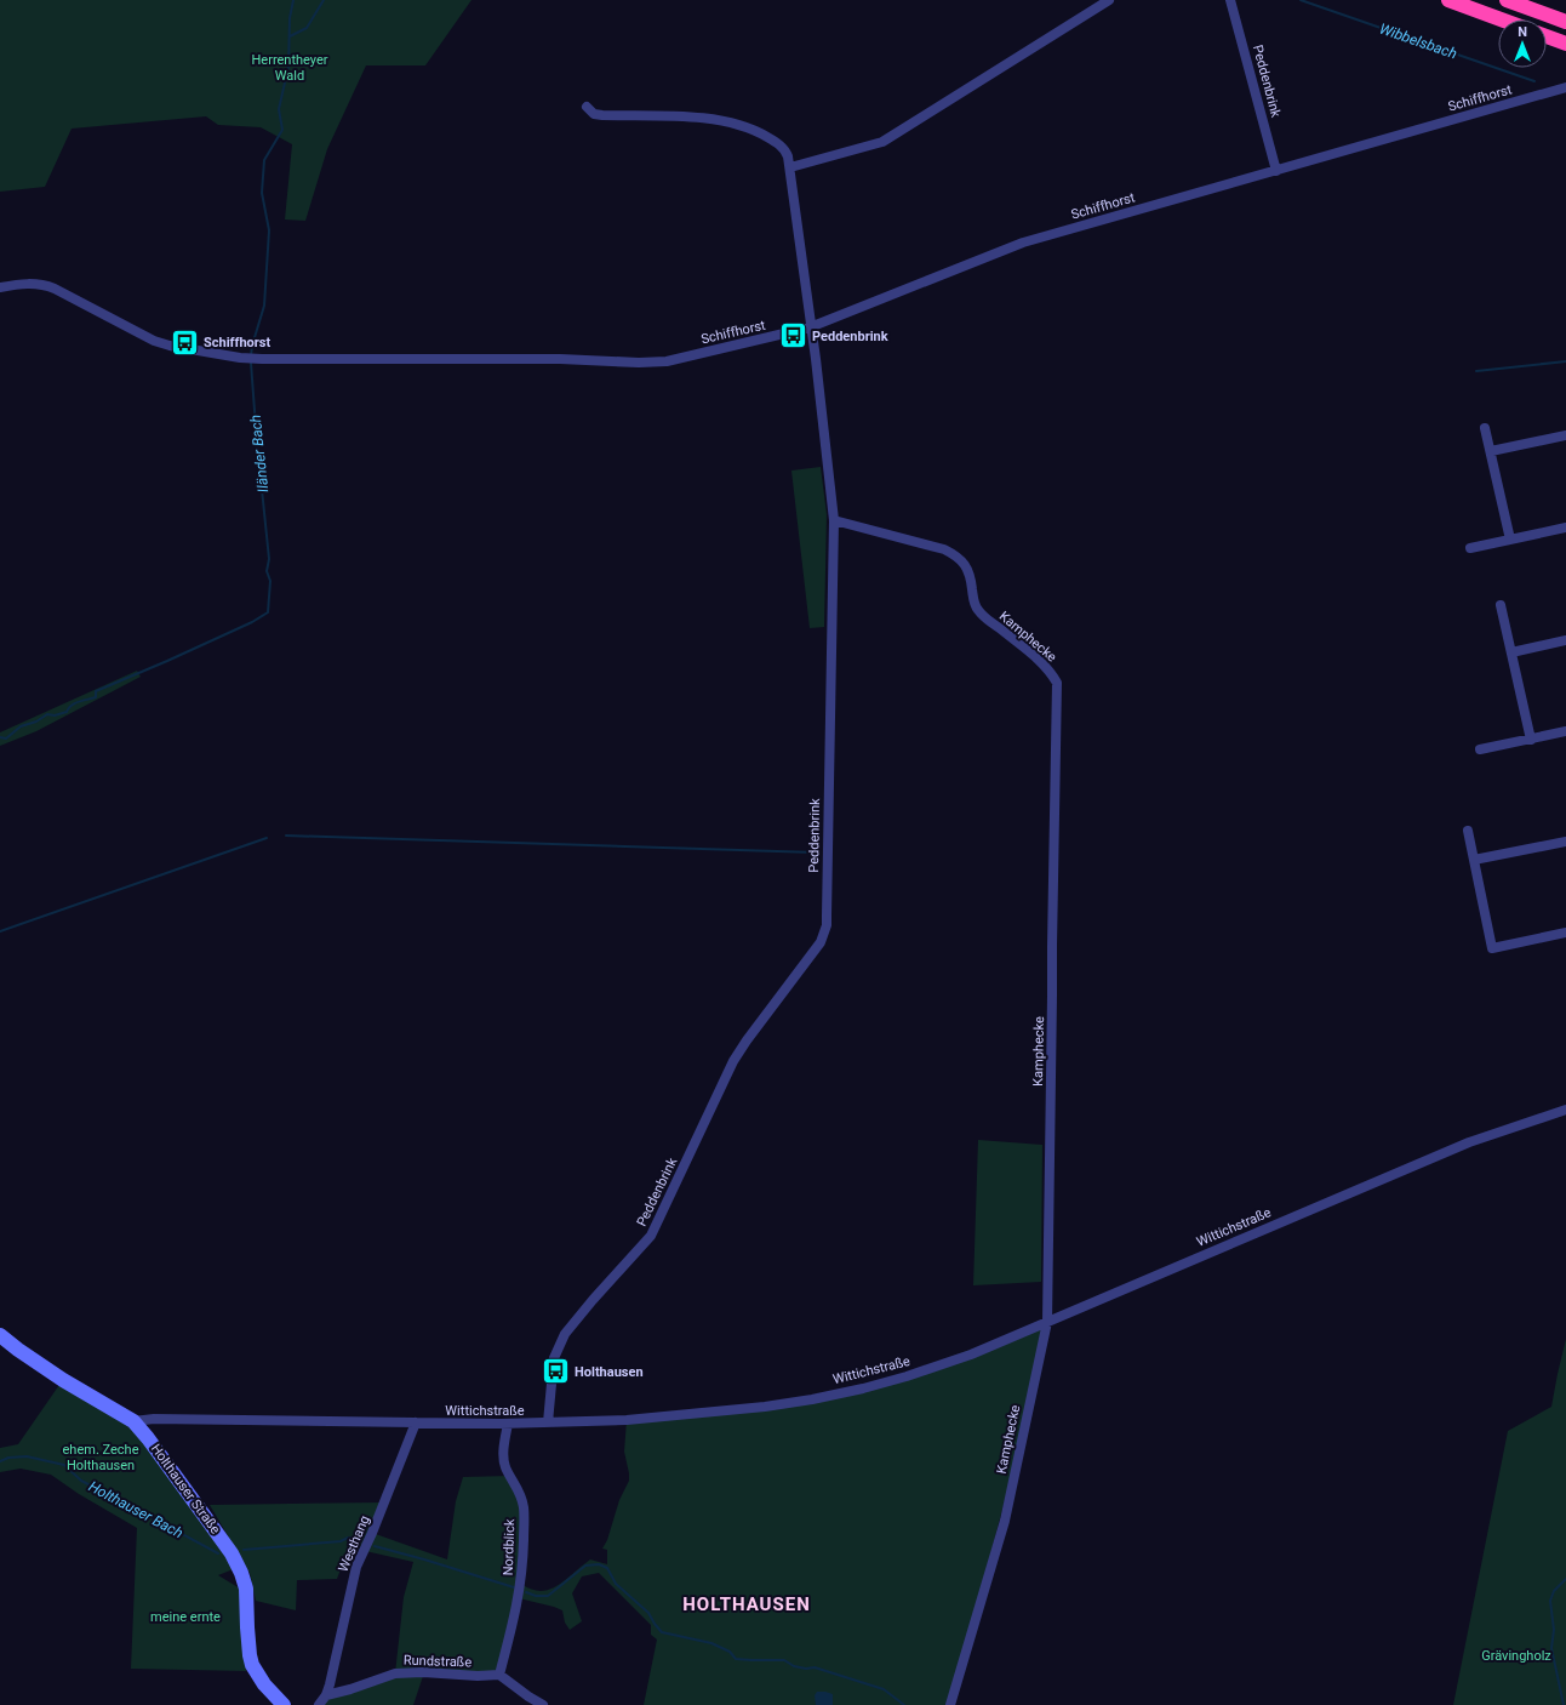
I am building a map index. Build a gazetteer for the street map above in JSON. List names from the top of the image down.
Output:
{
  "streets": {
    "street": [
      "Peddenbrink",
      "Schiffhorst",
      "Kamphecke",
      "Wittichstraße",
      "Holthauser Straße",
      "Westhang",
      "Nordblick",
      "Rundstraße"
    ]
  },
  "crossings": [
    ["Peddenbrink", "Schiffhorst"],
    ["Peddenbrink", "Kamphecke"],
    ["Peddenbrink", "Wittichstraße"],
    ["Kamphecke", "Wittichstraße"],
    ["Wittichstraße", "Holthauser Straße"],
    ["Wittichstraße", "Westhang"],
    ["Wittichstraße", "Nordblick"],
    ["Westhang", "Rundstraße"],
    ["Nordblick", "Rundstraße"]
  ],
  "districts": ["HOLTHAUSEN"],
  "water": ["Wibbelsbach", "Iländer Bach", "Holthauser Bach"],
  "parks": [
    "Herrentheyer Wald",
    "ehem. Zeche Holthausen",
    "meine ernte",
    "Grävingholz"
  ],
  "places": {
    "bus stop": ["Peddenbrink", "Schiffhorst", "Holthausen"]
  },
  "north": "top"
}
